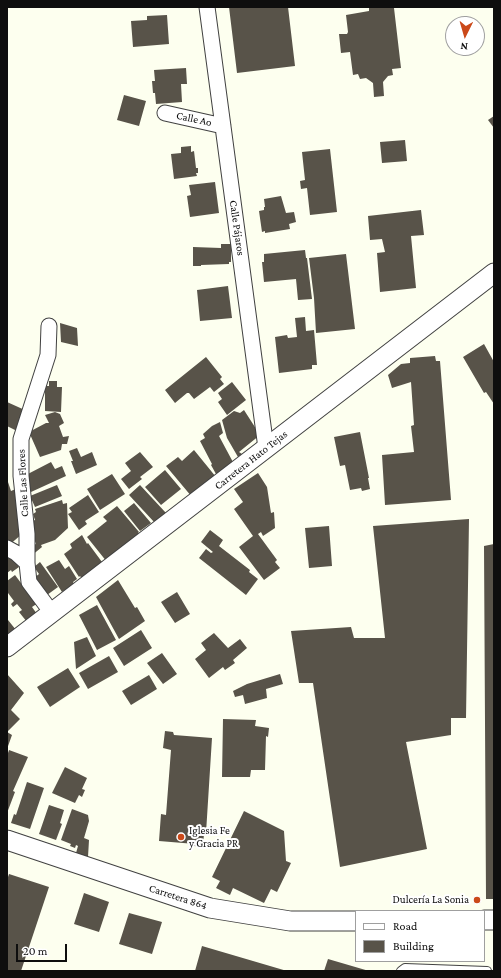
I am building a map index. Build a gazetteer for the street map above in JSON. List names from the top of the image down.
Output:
{
  "streets": {
    "street": [
      "Calle Ao",
      "Calle Pájaros",
      "Carretera Hato Tejas",
      "Calle Las Flores",
      "Carretera 864"
    ]
  },
  "crossings": [
    ["Calle Ao", "Calle Pájaros"],
    ["Calle Pájaros", "Carretera Hato Tejas"],
    ["Carretera Hato Tejas", "Calle Las Flores"]
  ],
  "places": ["Iglesia Fe y Gracia PR", "Dulcería La Sonia"],
  "legend": ["Road", "Building"],
  "scale_bar": "20 m",
  "north": "bottom"
}
